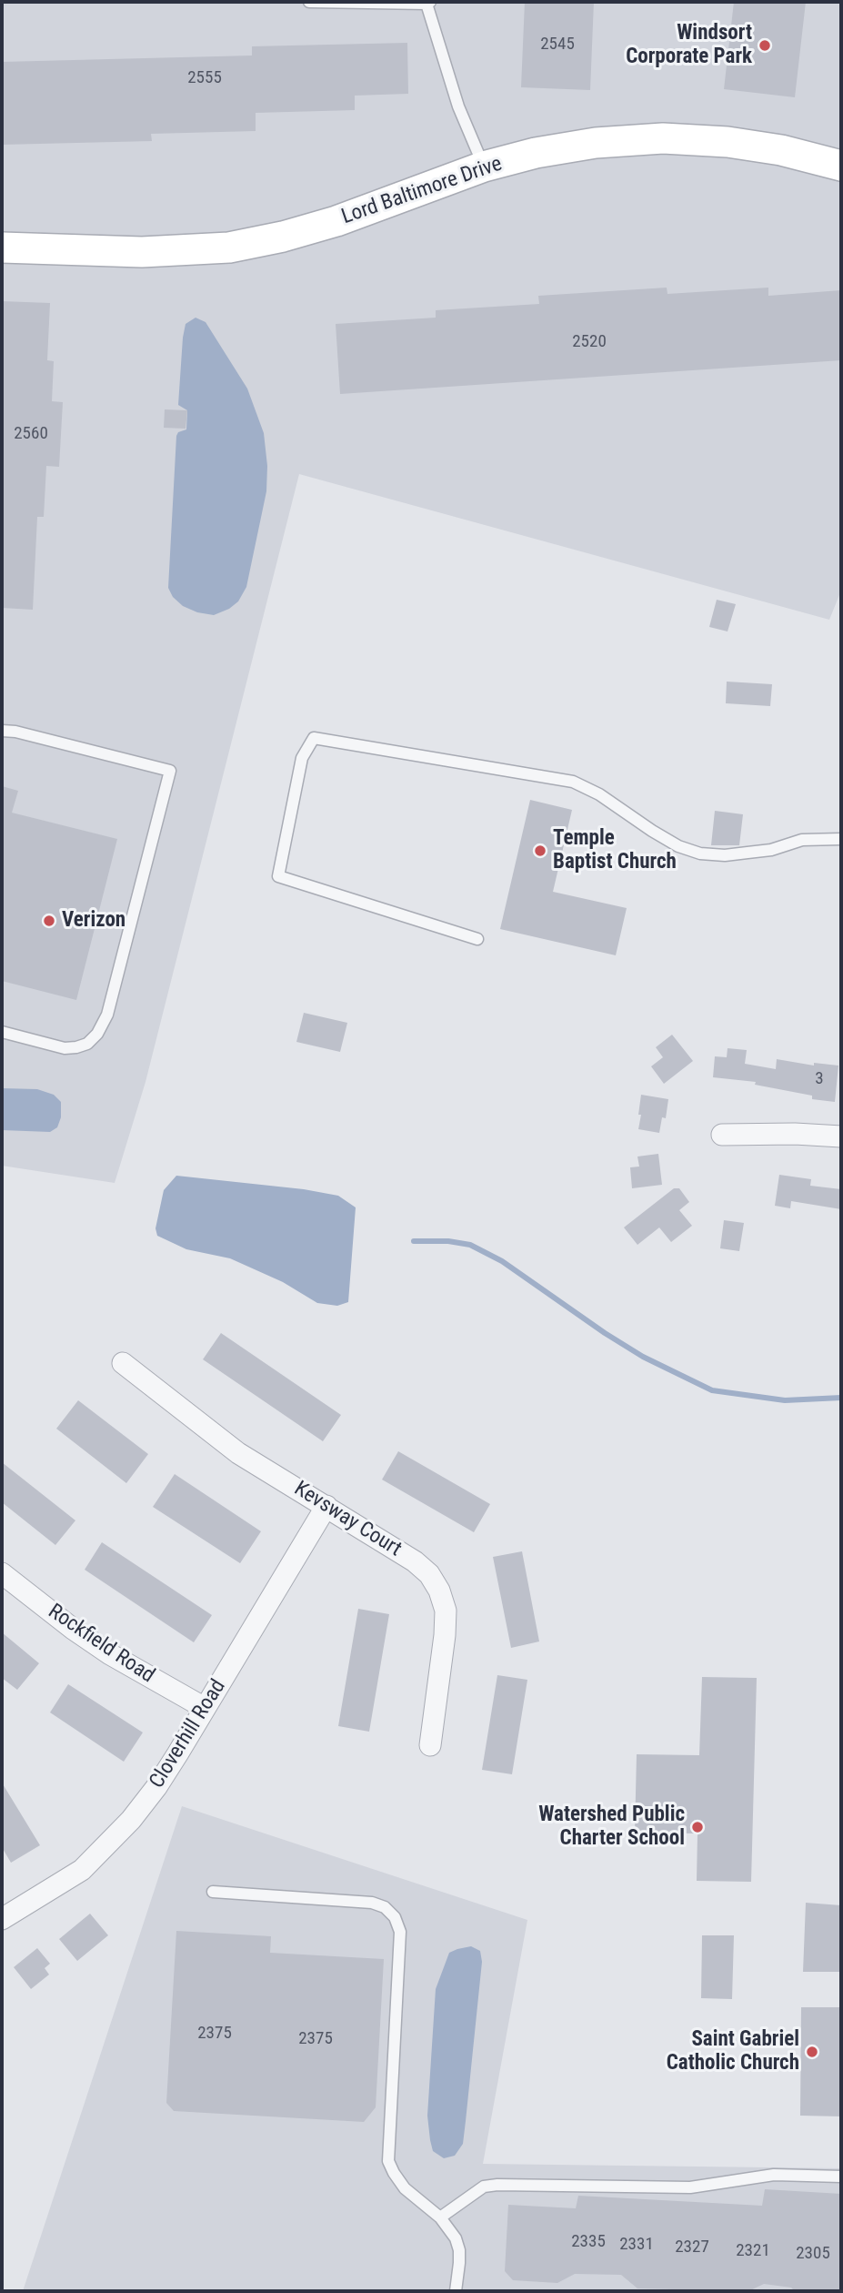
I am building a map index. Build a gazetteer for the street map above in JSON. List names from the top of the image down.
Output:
{
  "streets": {
    "main road": ["Lord Baltimore Drive"],
    "street": ["Kevsway Court", "Rockfield Road", "Cloverhill Road"]
  },
  "crossings": [
    ["Kevsway Court", "Cloverhill Road"],
    ["Rockfield Road", "Cloverhill Road"]
  ],
  "places": [
    "Windsort Corporate Park",
    "Temple Baptist Church",
    "Verizon",
    "Watershed Public Charter School",
    "Saint Gabriel Catholic Church"
  ],
  "house_numbers": [
    "2545",
    "2555",
    "2520",
    "2560",
    "3",
    "2375",
    "2375",
    "2335",
    "2331",
    "2327",
    "2321",
    "2305"
  ]
}
